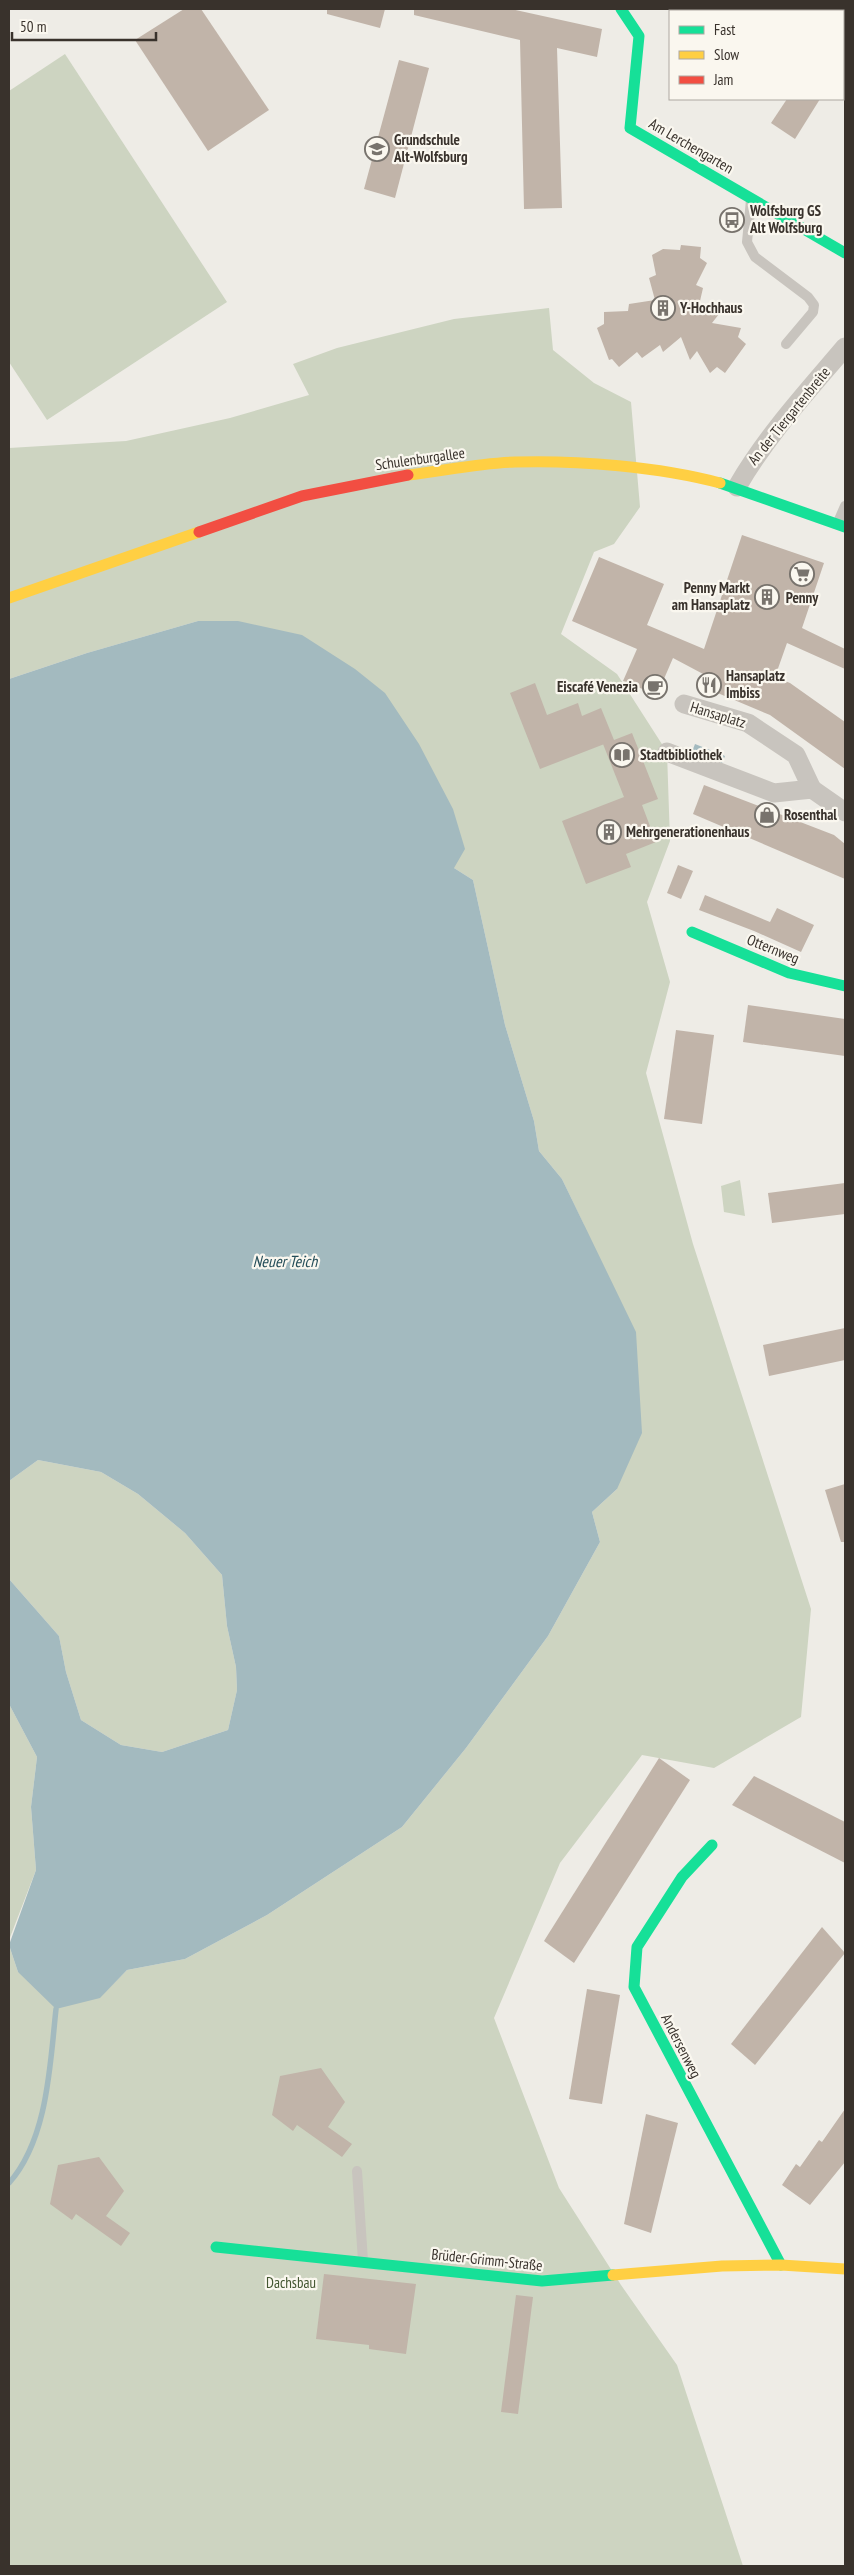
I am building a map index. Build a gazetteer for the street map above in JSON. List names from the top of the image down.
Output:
{
  "streets": {
    "street": [
      "Am Lerchengarten",
      "An der Tiergartenbreite",
      "Schulenburgallee",
      "Hansaplatz",
      "Otternweg",
      "Andersenweg",
      "Brüder-Grimm-Straße"
    ]
  },
  "crossings": [
    ["An der Tiergartenbreite", "Schulenburgallee"],
    ["Andersenweg", "Brüder-Grimm-Straße"]
  ],
  "water": ["Neuer Teich"],
  "parks": ["Dachsbau"],
  "places": {
    "school or university": ["Grundschule Alt-Wolfsburg"],
    "bus stop": ["Wolfsburg GS Alt Wolfsburg"],
    "building": ["Y-Hochhaus", "Penny Markt am Hansaplatz", "Mehrgenerationenhaus"],
    "supermarket": ["Penny"],
    "restaurant": ["Hansaplatz Imbiss"],
    "cafe": ["Eiscafé Venezia"],
    "library": ["Stadtbibliothek"],
    "shop": ["Rosenthal"]
  },
  "legend": ["Fast", "Slow", "Jam"],
  "scale_bar": "50 m"
}
